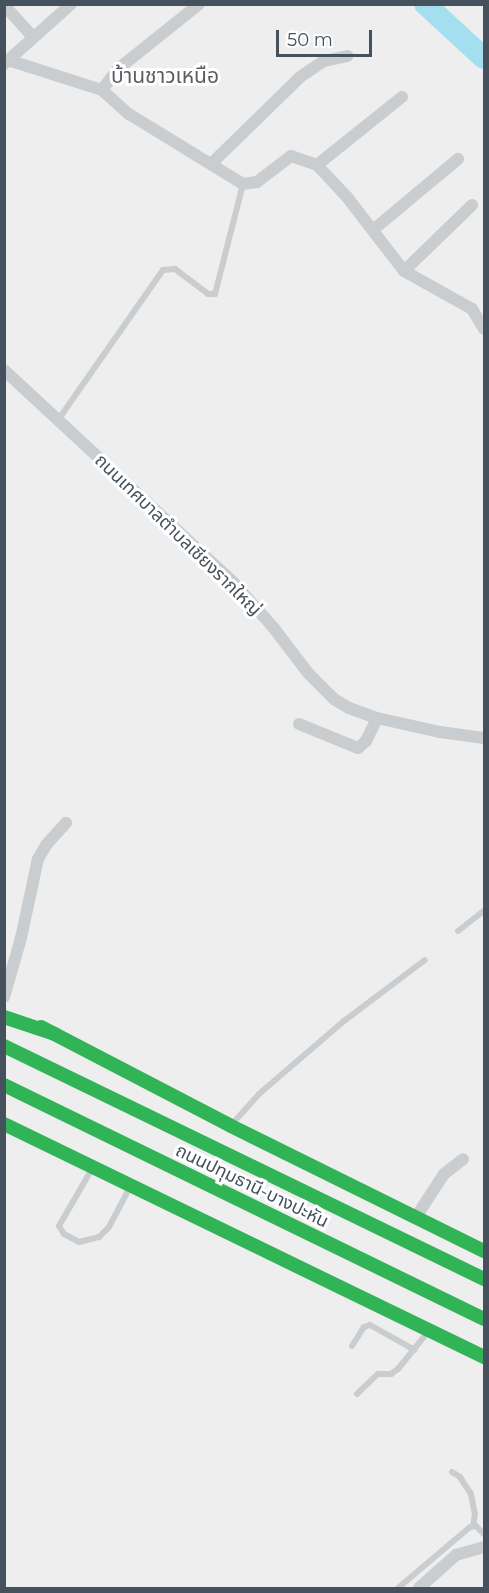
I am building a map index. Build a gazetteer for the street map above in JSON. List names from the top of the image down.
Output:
{
  "streets": {
    "main road": ["ถนนปทุมธานี-บางปะหัน"],
    "street": ["ถนนเทศบาลตำบลเชียงรากใหญ่"]
  },
  "districts": ["บ้านชาวเหนือ"],
  "scale_bar": "50 m"
}
